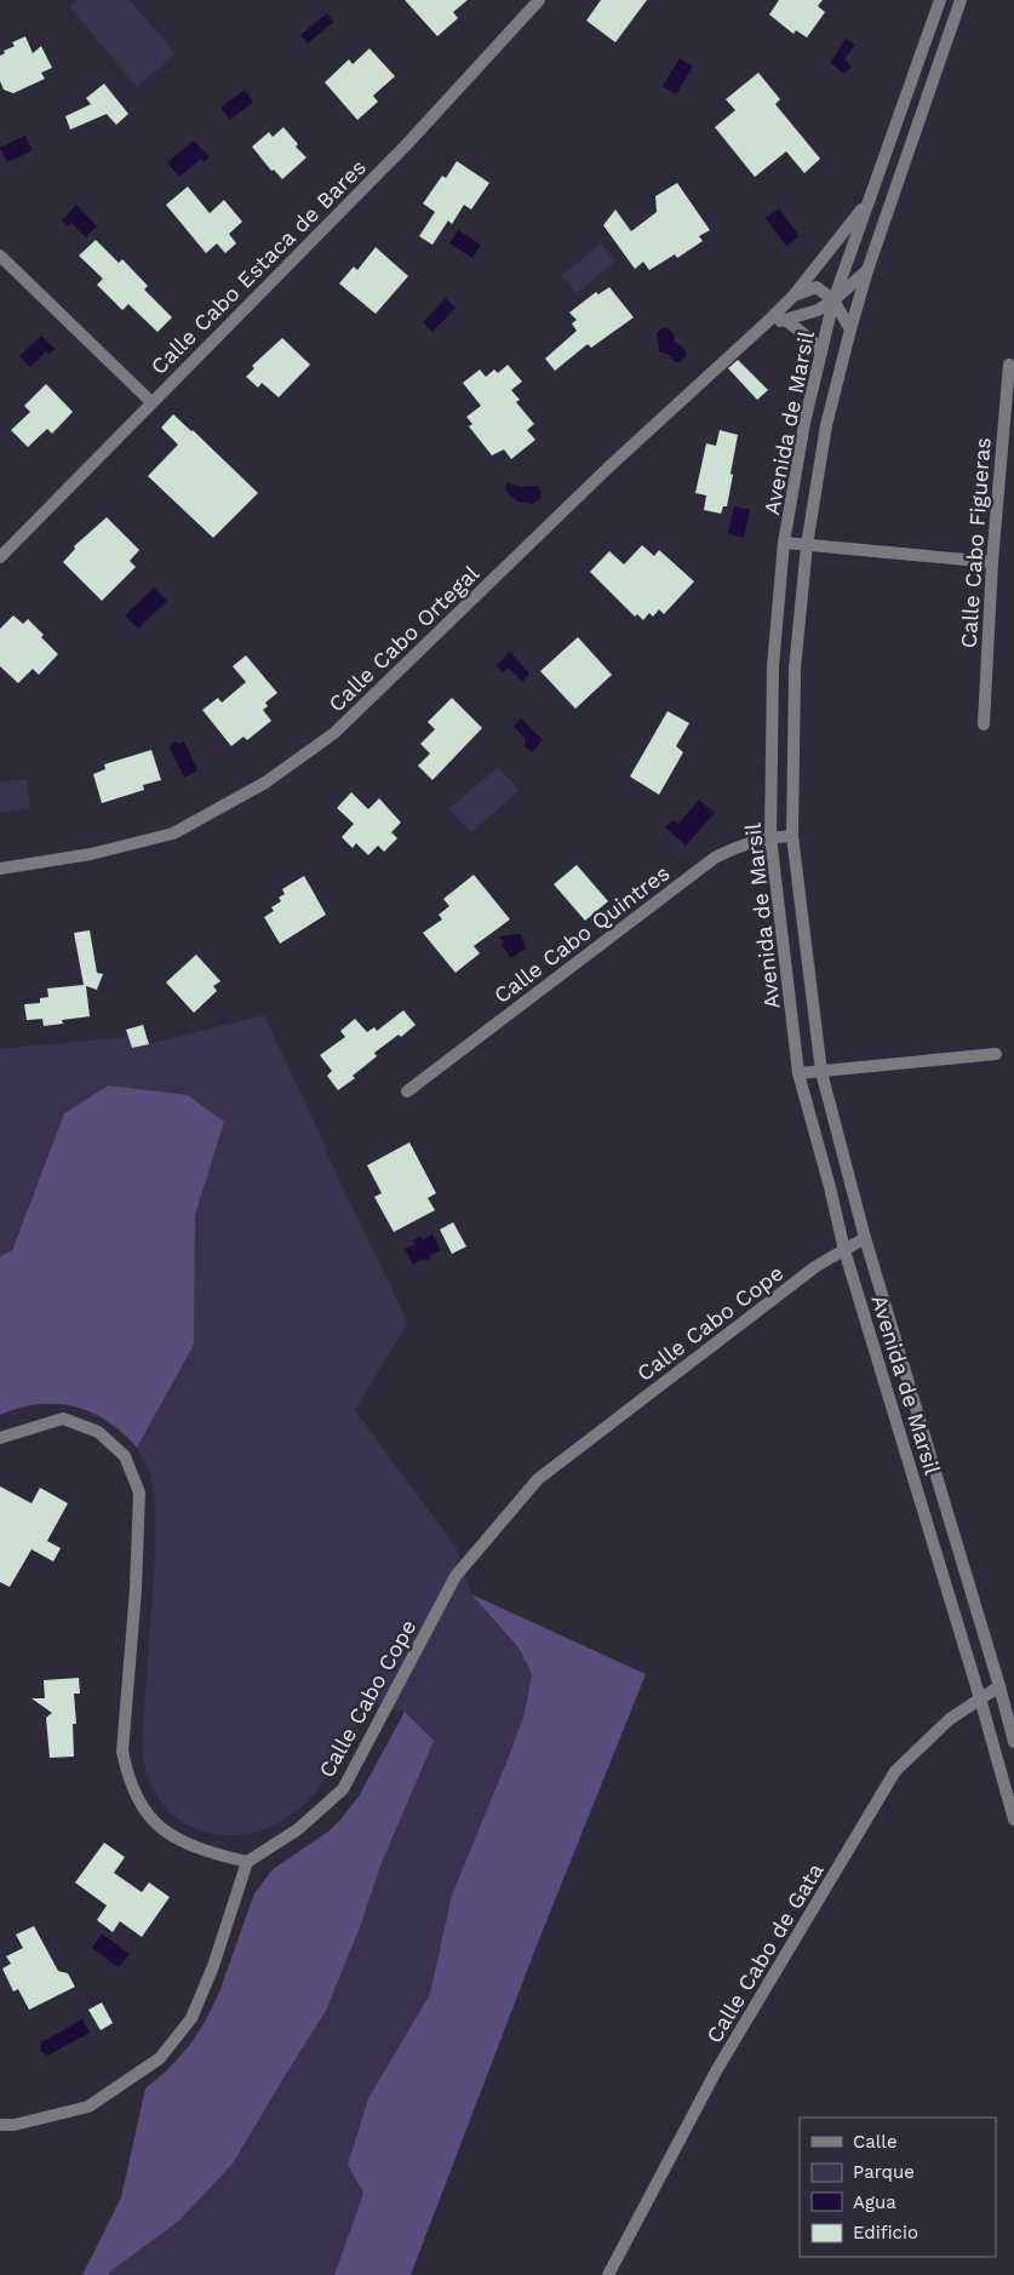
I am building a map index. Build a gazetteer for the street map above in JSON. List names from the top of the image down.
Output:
{
  "streets": {
    "street": [
      "Calle Cabo Estaca de Bares",
      "Avenida de Marsil",
      "Calle Cabo Figueras",
      "Calle Cabo Ortegal",
      "Calle Cabo Quintres",
      "Calle Cabo Cope",
      "Calle Cabo de Gata"
    ]
  },
  "crossings": [
    ["Avenida de Marsil", "Calle Cabo Ortegal"],
    ["Avenida de Marsil", "Calle Cabo Quintres"],
    ["Avenida de Marsil", "Calle Cabo Cope"],
    ["Avenida de Marsil", "Calle Cabo de Gata"]
  ],
  "legend": [
    "Calle",
    "Parque",
    "Agua",
    "Edificio"
  ]
}
